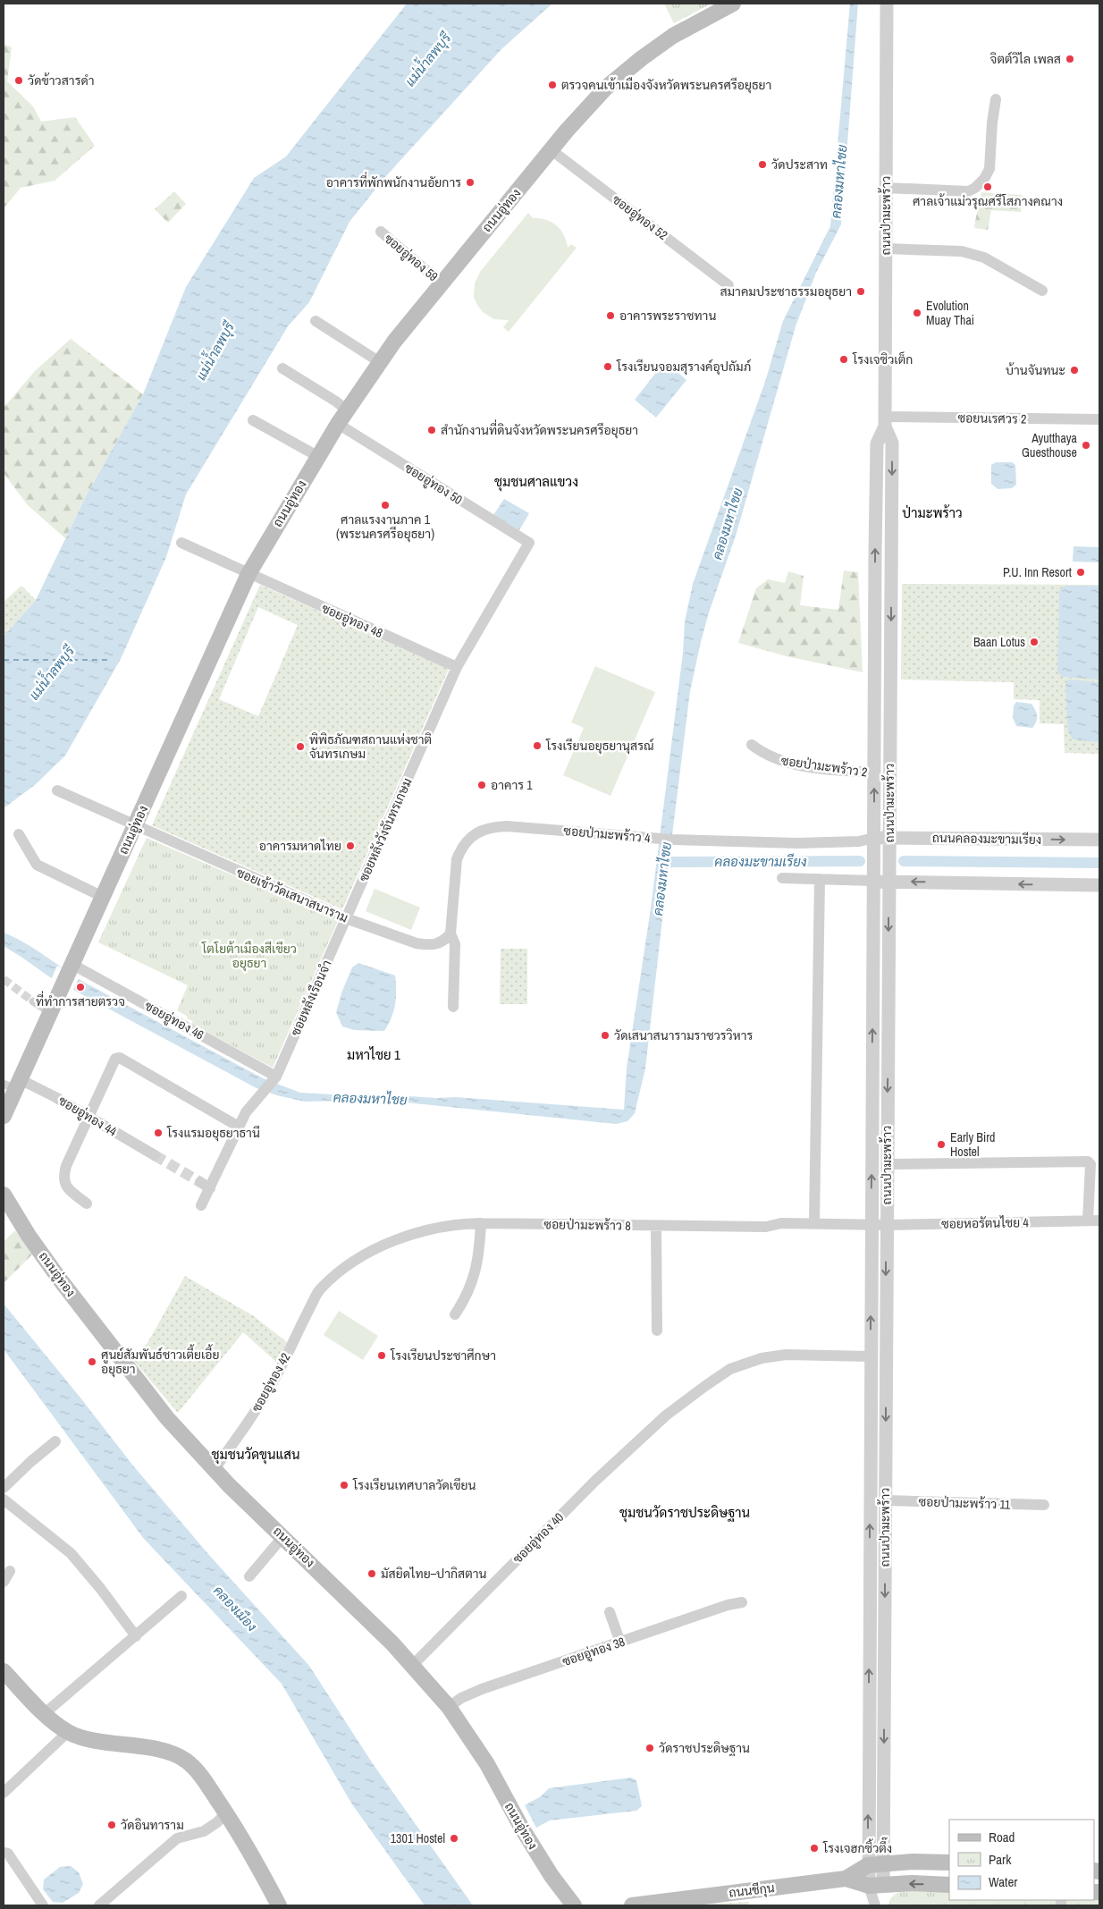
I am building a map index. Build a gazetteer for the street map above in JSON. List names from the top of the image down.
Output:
{
  "streets": {
    "main road": ["ถนนอู่ทอง", "ถนนชีกุน"],
    "street": [
      "ถนนป่ามะพร้าว",
      "ซอยอู่ทอง 52",
      "ซอยอู่ทอง 59",
      "ซอยนเรศวร 2",
      "ซอยอู่ทอง 50",
      "ซอยอู่ทอง 48",
      "ซอยป่ามะพร้าว 2",
      "ซอยหลังวังจันทรเกษม",
      "ซอยป่ามะพร้าว 4",
      "ถนนคลองมะขามเรียง",
      "ซอยเข้าวัดเสนาสนาราม",
      "ซอยหลังเรือนจำ",
      "ซอยอู่ทอง 46",
      "ซอยอู่ทอง 44",
      "ซอยหอรัตนไชย 4",
      "ซอยป่ามะพร้าว 8",
      "ซอยอู่ทอง 42",
      "ซอยป่ามะพร้าว 11",
      "ซอยอู่ทอง 40",
      "ซอยอู่ทอง 38"
    ]
  },
  "crossings": [
    ["ถนนอู่ทอง", "ซอยอู่ทอง 52"],
    ["ถนนอู่ทอง", "ซอยอู่ทอง 59"],
    ["ถนนอู่ทอง", "ซอยอู่ทอง 50"],
    ["ถนนอู่ทอง", "ซอยอู่ทอง 48"],
    ["ถนนอู่ทอง", "ซอยเข้าวัดเสนาสนาราม"],
    ["ถนนอู่ทอง", "ซอยอู่ทอง 46"],
    ["ถนนอู่ทอง", "ซอยอู่ทอง 44"],
    ["ถนนอู่ทอง", "ซอยอู่ทอง 42"],
    ["ถนนอู่ทอง", "ซอยอู่ทอง 40"],
    ["ถนนอู่ทอง", "ซอยอู่ทอง 38"],
    ["ถนนป่ามะพร้าว", "ซอยนเรศวร 2"],
    ["ถนนป่ามะพร้าว", "ซอยป่ามะพร้าว 2"],
    ["ถนนป่ามะพร้าว", "ซอยป่ามะพร้าว 4"],
    ["ถนนป่ามะพร้าว", "ถนนคลองมะขามเรียง"],
    ["ถนนป่ามะพร้าว", "ซอยหอรัตนไชย 4"],
    ["ถนนป่ามะพร้าว", "ซอยป่ามะพร้าว 8"],
    ["ถนนป่ามะพร้าว", "ซอยป่ามะพร้าว 11"],
    ["ถนนป่ามะพร้าว", "ซอยอู่ทอง 40"],
    ["ถนนป่ามะพร้าว", "ถนนชีกุน"],
    ["ซอยอู่ทอง 50", "ซอยหลังวังจันทรเกษม"],
    ["ซอยอู่ทอง 48", "ซอยหลังวังจันทรเกษม"],
    ["ซอยหลังวังจันทรเกษม", "ซอยเข้าวัดเสนาสนาราม"],
    ["ซอยหลังวังจันทรเกษม", "ซอยหลังเรือนจำ"],
    ["ซอยป่ามะพร้าว 4", "ถนนคลองมะขามเรียง"],
    ["ซอยป่ามะพร้าว 4", "ซอยเข้าวัดเสนาสนาราม"],
    ["ซอยเข้าวัดเสนาสนาราม", "ซอยหลังเรือนจำ"],
    ["ซอยหลังเรือนจำ", "ซอยอู่ทอง 46"],
    ["ซอยหอรัตนไชย 4", "ซอยป่ามะพร้าว 8"],
    ["ซอยป่ามะพร้าว 8", "ซอยอู่ทอง 42"]
  ],
  "districts": [
    "ชุมชนศาลแขวง",
    "ป่ามะพร้าว",
    "มหาไชย 1",
    "ชุมชนวัดขุนแสน",
    "ชุมชนวัดราชประดิษฐาน"
  ],
  "water": [
    "แม่น้ำลพบุรี",
    "คลองมหาไชย",
    "คลองมะขามเรียง",
    "คลองเมือง"
  ],
  "parks": ["โตโยต้าเมืองสีเขียว อยุธยา"],
  "places": [
    "จิตต์วิไล เพลส",
    "วัดข้าวสารดำ",
    "ตรวจคนเข้าเมืองจังหวัดพระนครศรีอยุธยา",
    "วัดประสาท",
    "อาคารที่พักพนักงานอัยการ",
    "ศาลเจ้าแม่วรุณศรีโสภางคณาง",
    "สมาคมประชาธรรมอยุธยา",
    "Evolution Muay Thai",
    "อาคารพระราชทาน",
    "โรงเจซิวเต็ก",
    "โรงเรียนจอมสุรางค์อุปถัมภ์",
    "บ้านจันทนะ",
    "สำนักงานที่ดินจังหวัดพระนครศรีอยุธยา",
    "Ayutthaya Guesthouse",
    "ศาลแรงงานภาค 1 (พระนครศรีอยุธยา)",
    "P.U. Inn Resort",
    "Baan Lotus",
    "โรงเรียนอยุธยานุสรณ์",
    "พิพิธภัณฑสถานแห่งชาติ จันทรเกษม",
    "อาคาร 1",
    "อาคารมหาดไทย",
    "ที่ทำการสายตรวจ",
    "วัดเสนาสนารามราชวรวิหาร",
    "โรงแรมอยุธยาธานี",
    "Early Bird Hostel",
    "โรงเรียนประชาศึกษา",
    "ศูนย์สัมพันธ์ชาวเตี้ยเอี้ย อยุธยา",
    "โรงเรียนเทศบาลวัดเขียน",
    "มัสยิดไทย–ปากิสตาน",
    "วัดราชประดิษฐาน",
    "วัดอินทาราม",
    "1301 Hostel",
    "โรงเจฮกซิ้วตึ๊ง"
  ],
  "legend": ["Road", "Park", "Water"]
}
